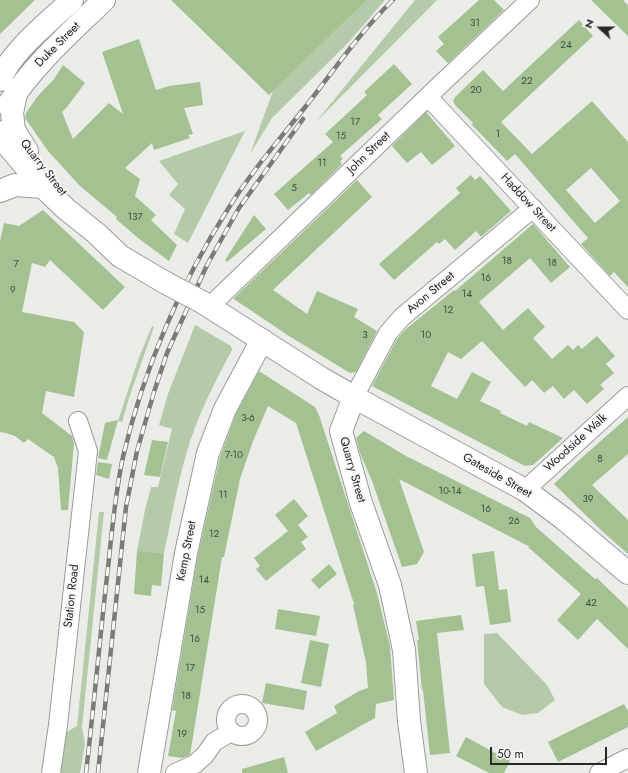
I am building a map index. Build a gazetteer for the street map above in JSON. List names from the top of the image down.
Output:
{
  "streets": {
    "main road": [
      "Duke Street",
      "Quarry Street",
      "Gateside Street",
      "Kemp Street"
    ],
    "street": [
      "John Street",
      "Haddow Street",
      "Avon Street",
      "Woodside Walk",
      "Station Road"
    ]
  },
  "crossings": [
    ["Duke Street", "Quarry Street"],
    ["John Street", "Quarry Street"],
    ["John Street", "Haddow Street"],
    ["Quarry Street", "Avon Street"],
    ["Quarry Street", "Gateside Street"],
    ["Quarry Street", "Kemp Street"],
    ["Haddow Street", "Avon Street"],
    ["Avon Street", "Gateside Street"],
    ["Woodside Walk", "Gateside Street"]
  ],
  "house_numbers": [
    "31",
    "24",
    "22",
    "20",
    "17",
    "1",
    "15",
    "11",
    "5",
    "137",
    "18",
    "18",
    "7",
    "16",
    "9",
    "14",
    "12",
    "3",
    "10",
    "3-6",
    "7-10",
    "8",
    "10-14",
    "11",
    "39",
    "16",
    "26",
    "12",
    "14",
    "42",
    "15",
    "16",
    "17",
    "18",
    "19"
  ],
  "scale_bar": "50 m",
  "north": "left"
}
